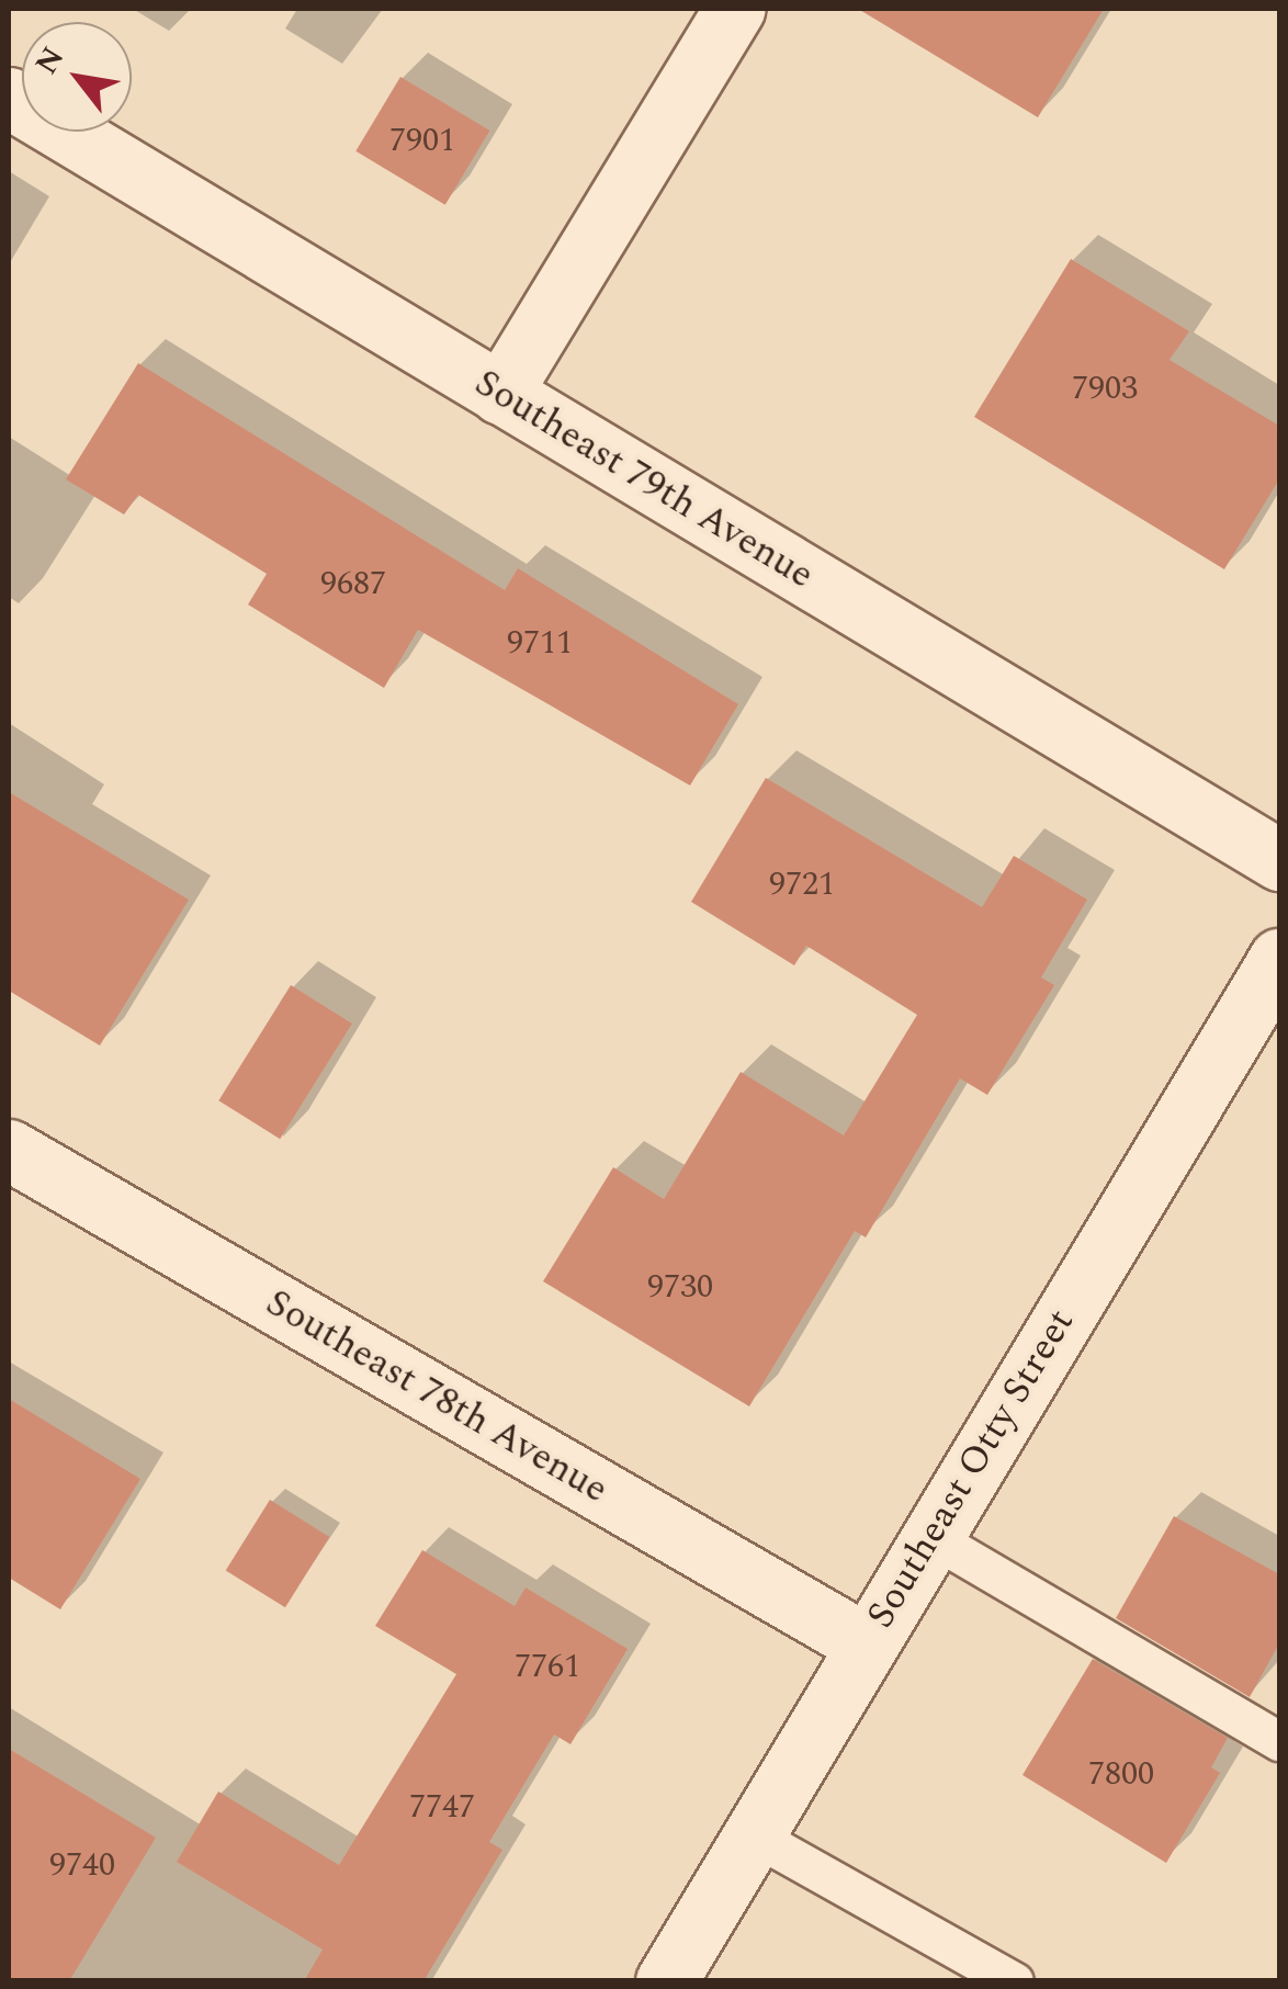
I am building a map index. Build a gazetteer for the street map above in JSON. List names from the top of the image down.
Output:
{
  "streets": {
    "street": ["Southeast 79th Avenue", "Southeast 78th Avenue", "Southeast Otty Street"]
  },
  "crossings": [
    ["Southeast 78th Avenue", "Southeast Otty Street"]
  ],
  "house_numbers": [
    "7901",
    "7903",
    "9687",
    "9711",
    "9721",
    "9730",
    "7761",
    "7800",
    "7747",
    "9740"
  ],
  "north": "top left"
}
